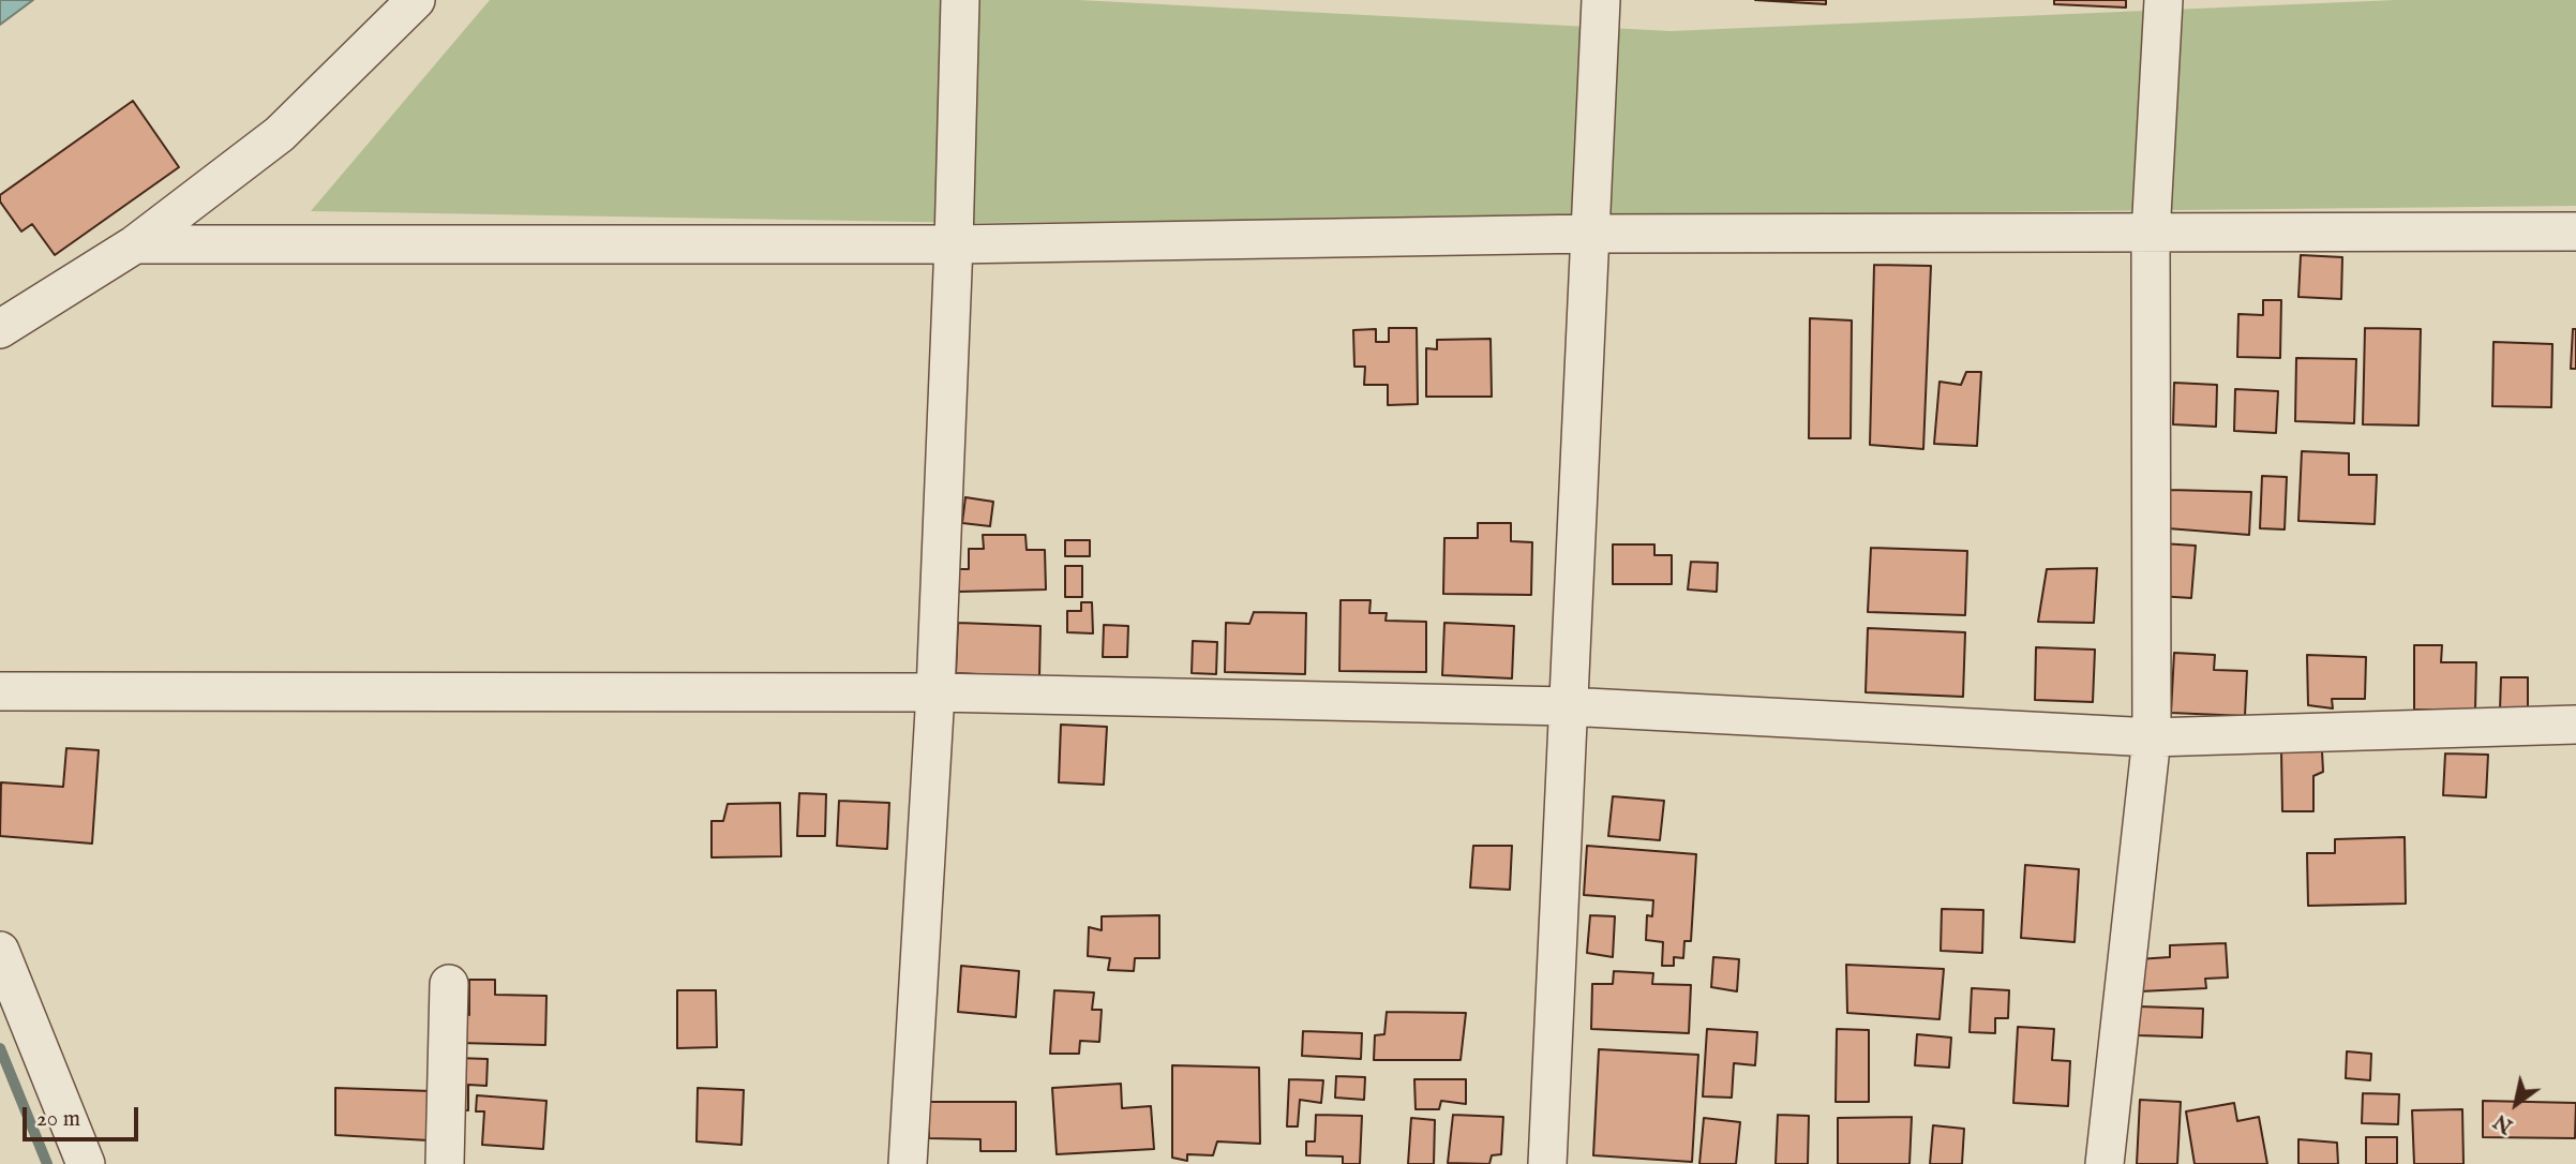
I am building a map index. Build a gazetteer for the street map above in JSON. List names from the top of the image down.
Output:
{
  "scale_bar": "20 m",
  "north": "bottom left"
}
